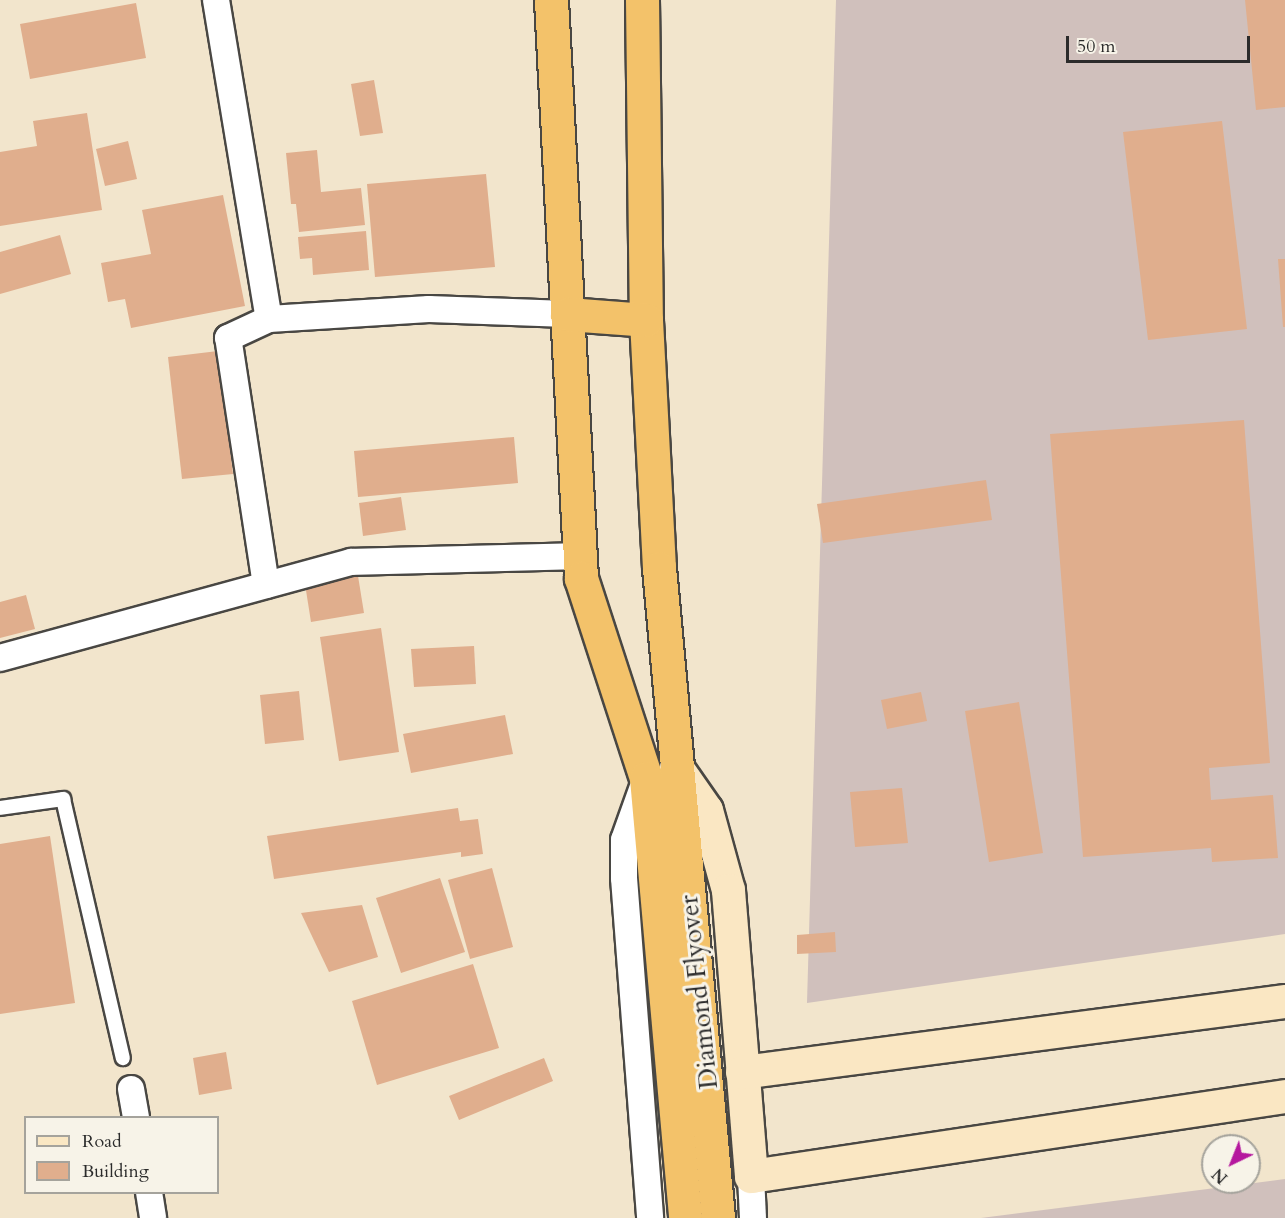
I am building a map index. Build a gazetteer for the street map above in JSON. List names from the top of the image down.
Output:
{
  "streets": {
    "highway": ["Diamond Flyover"]
  },
  "legend": ["Road", "Building"],
  "scale_bar": "50 m",
  "north": "bottom left"
}
